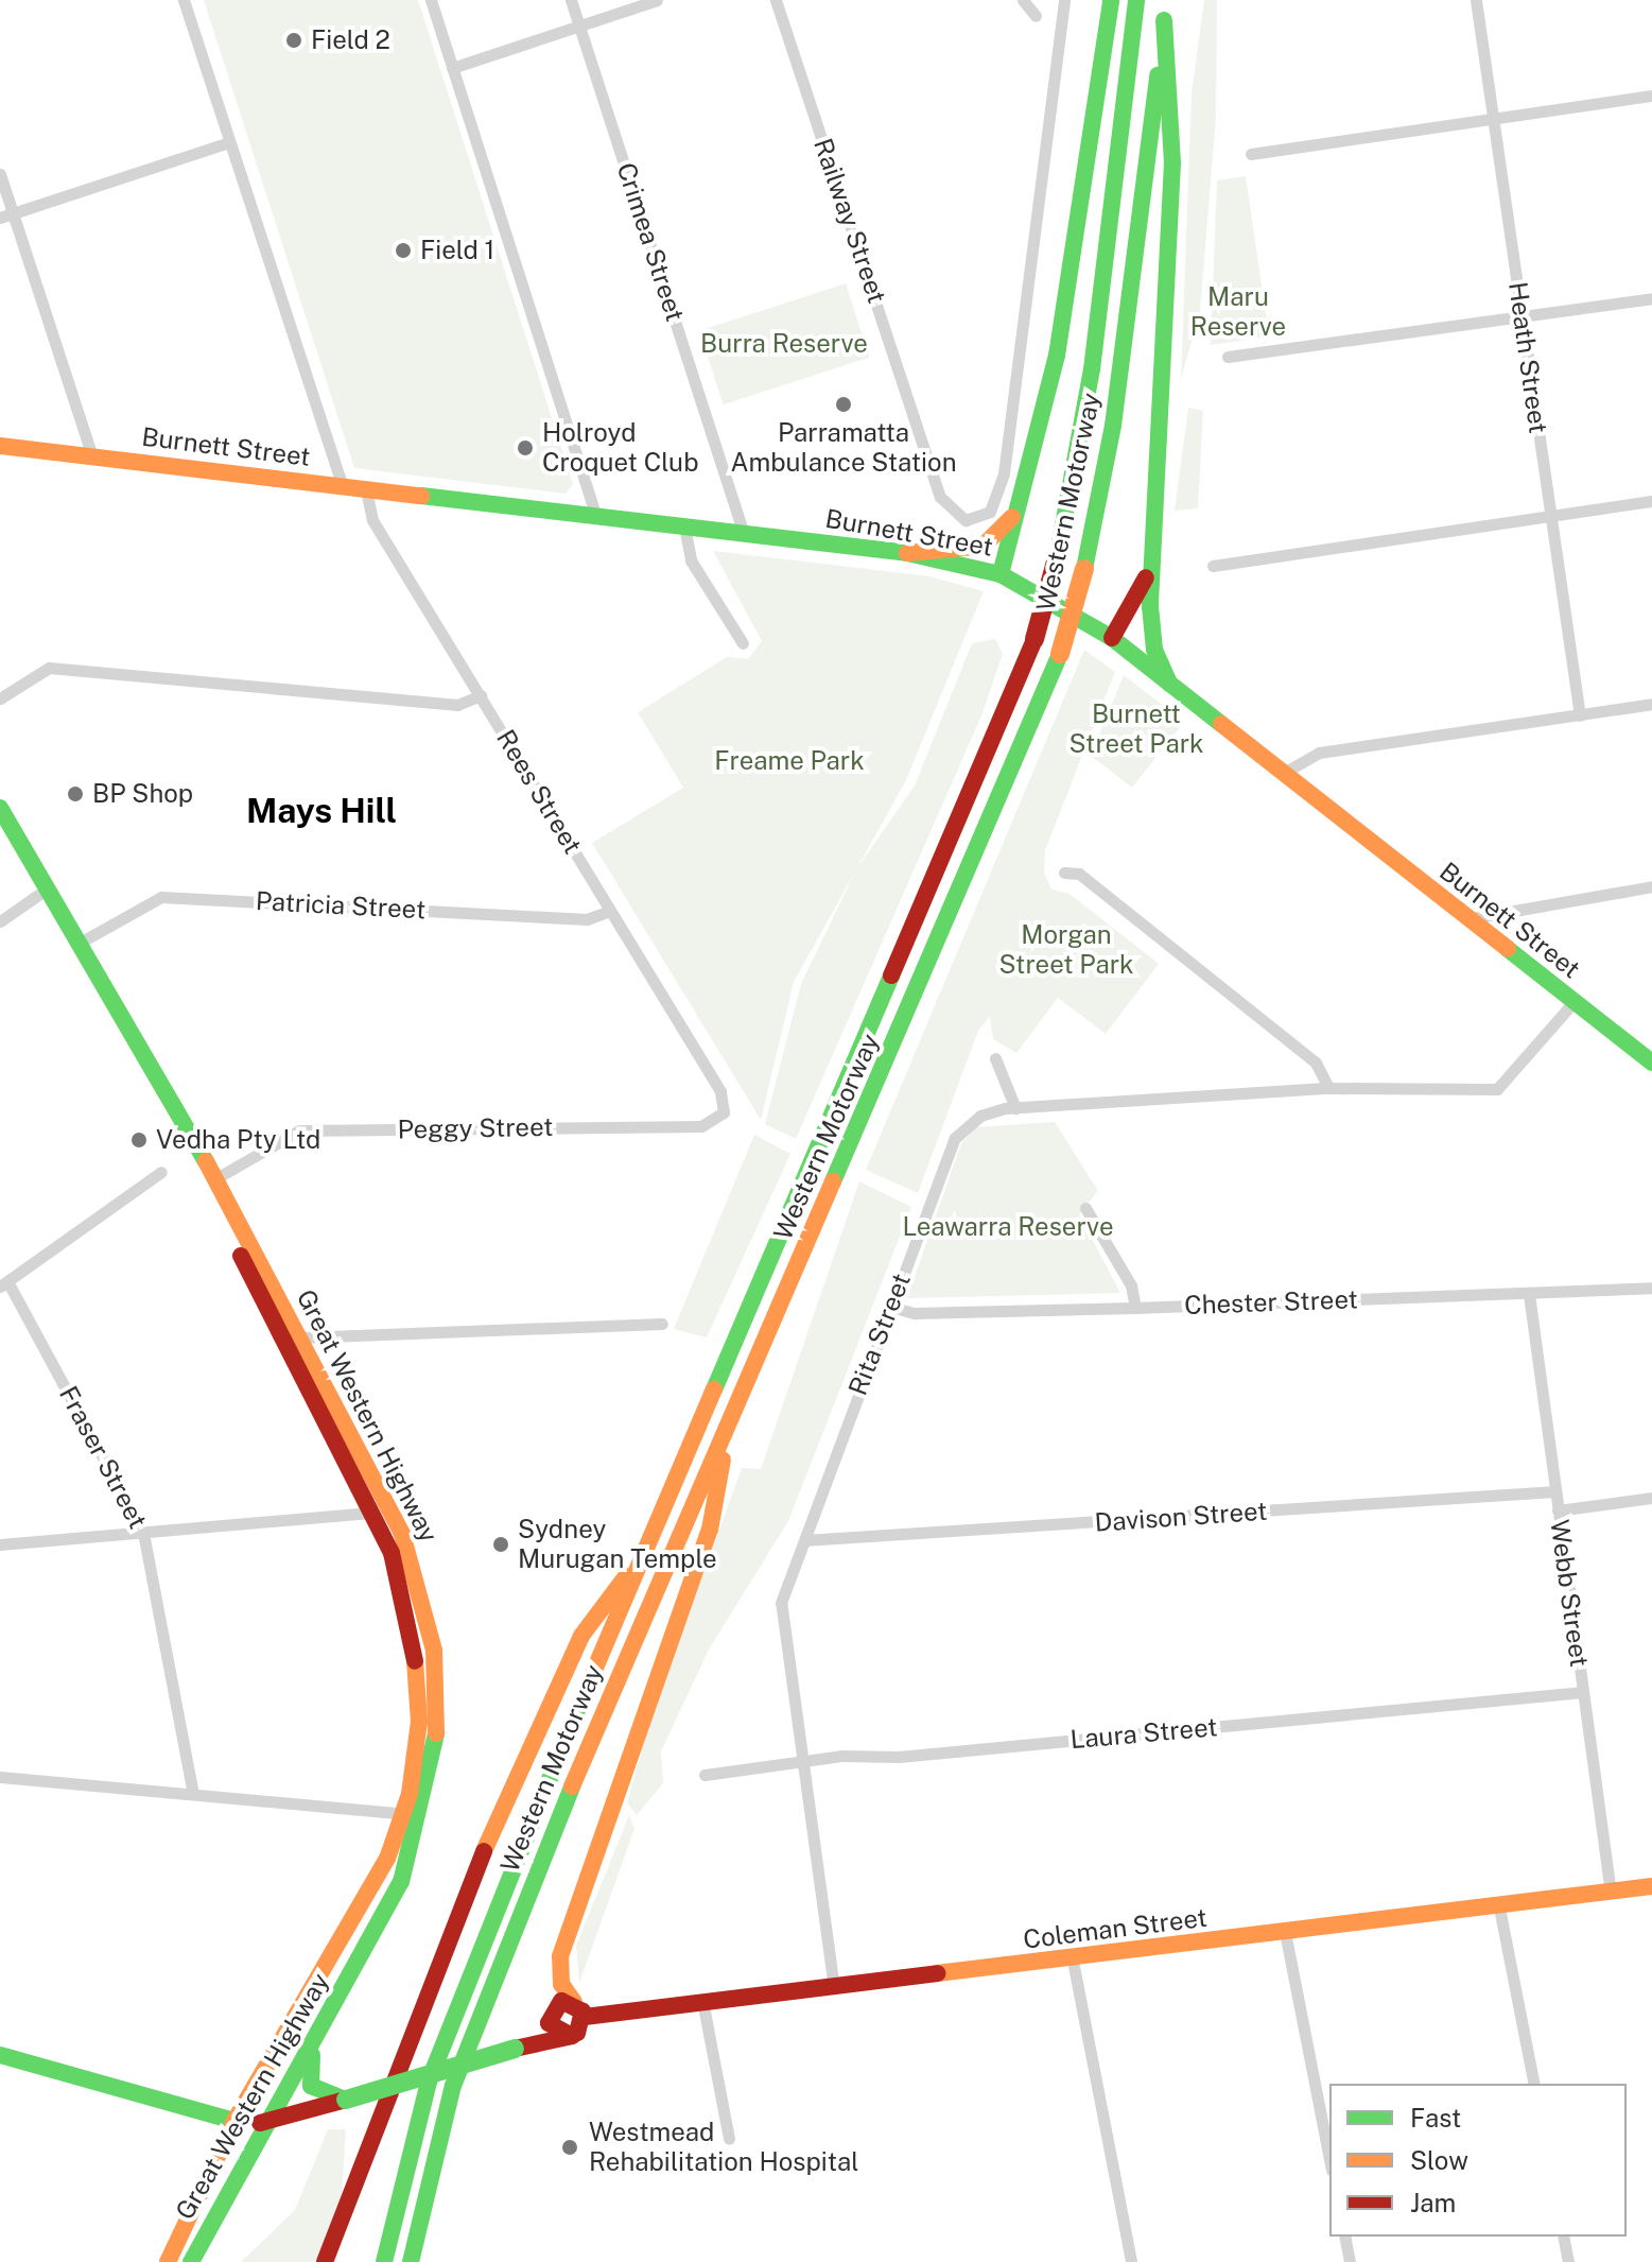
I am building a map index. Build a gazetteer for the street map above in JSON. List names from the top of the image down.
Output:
{
  "streets": {
    "main road": [
      "Burnett Street",
      "Western Motorway",
      "Great Western Highway",
      "Coleman Street"
    ],
    "street": [
      "Railway Street",
      "Crimea Street",
      "Heath Street",
      "Rees Street",
      "Patricia Street",
      "Peggy Street",
      "Chester Street",
      "Rita Street",
      "Fraser Street",
      "Davison Street",
      "Webb Street",
      "Laura Street"
    ]
  },
  "crossings": [
    ["Crimea Street", "Burnett Street"],
    ["Burnett Street", "Rees Street"],
    ["Burnett Street", "Rita Street"],
    ["Rees Street", "Patricia Street"],
    ["Rees Street", "Peggy Street"],
    ["Patricia Street", "Great Western Highway"],
    ["Peggy Street", "Great Western Highway"],
    ["Chester Street", "Rita Street"],
    ["Chester Street", "Webb Street"],
    ["Rita Street", "Davison Street"],
    ["Rita Street", "Laura Street"],
    ["Rita Street", "Coleman Street"],
    ["Davison Street", "Webb Street"],
    ["Webb Street", "Laura Street"],
    ["Webb Street", "Coleman Street"]
  ],
  "districts": ["Mays Hill"],
  "parks": [
    "Maru Reserve",
    "Burra Reserve",
    "Burnett Street Park",
    "Freame Park",
    "Morgan Street Park",
    "Leawarra Reserve"
  ],
  "places": [
    "Field 2",
    "Field 1",
    "Parramatta Ambulance Station",
    "Holroyd Croquet Club",
    "BP Shop",
    "Vedha Pty Ltd",
    "Sydney Murugan Temple",
    "Westmead Rehabilitation Hospital"
  ],
  "legend": ["Fast", "Slow", "Jam"]
}
